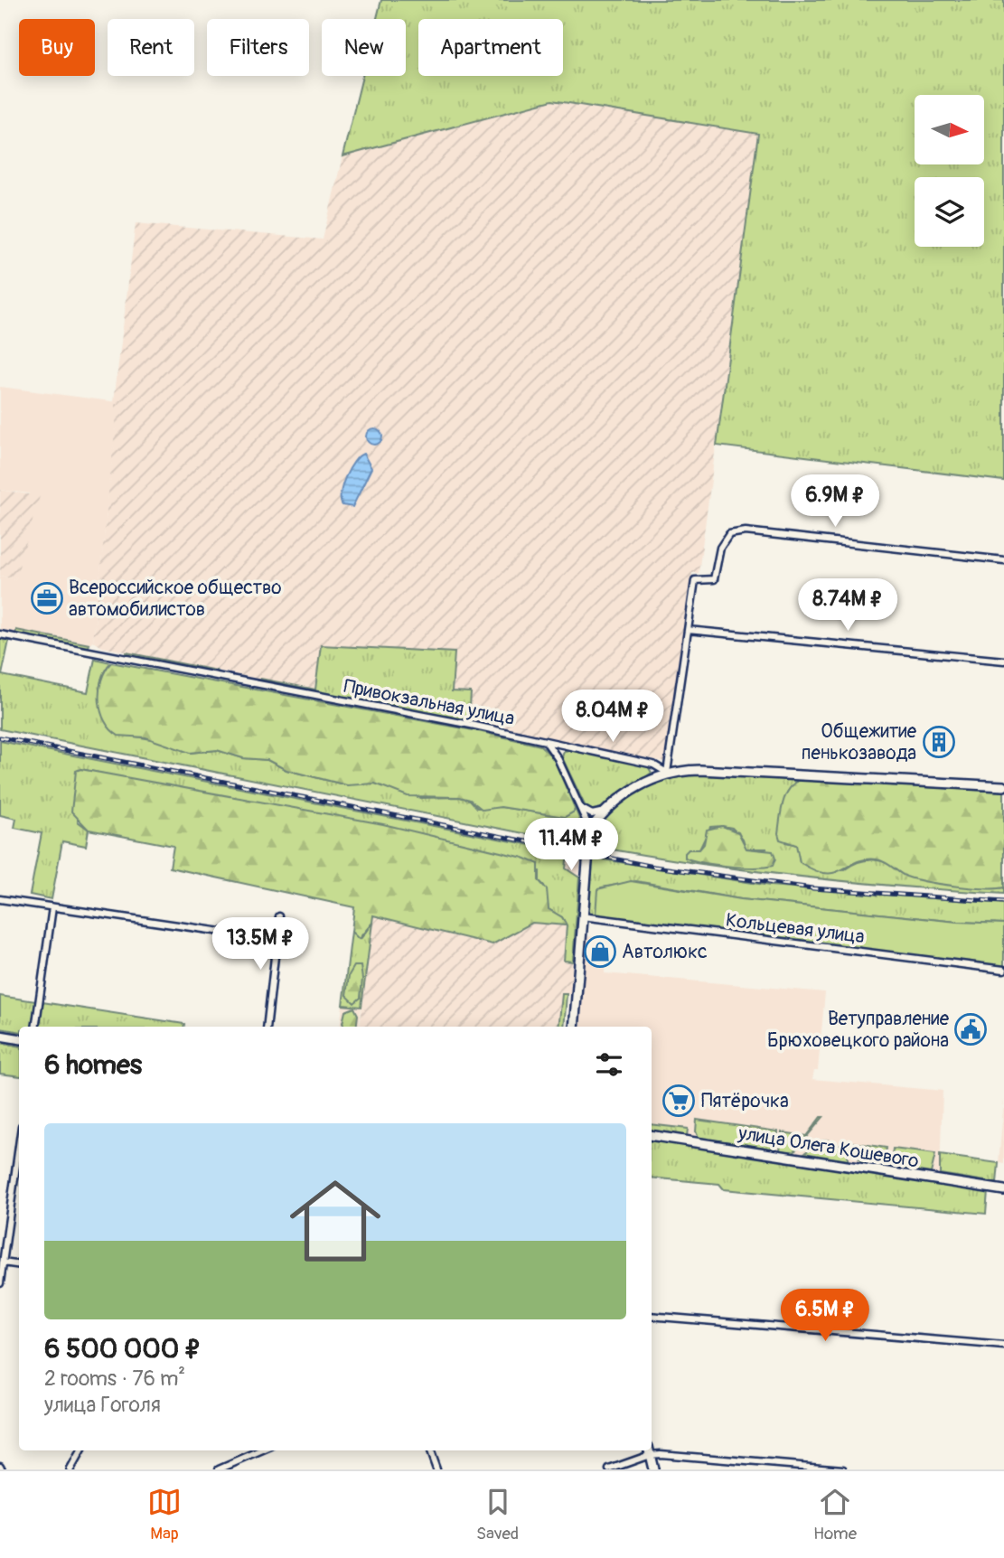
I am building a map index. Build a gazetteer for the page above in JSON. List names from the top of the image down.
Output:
{
  "streets": {
    "main road": ["Привокзальная улица", "улица Олега Кошевого"],
    "street": ["Кольцевая улица"]
  },
  "places": {
    "office": ["Всероссийское общество автомобилистов"],
    "building": ["Общежитие пенькозавода"],
    "shop": ["Автолюкс"],
    "public building": ["Ветуправление Брюховецкого района"],
    "supermarket": ["Пятёрочка"]
  },
  "north": "right",
  "page": {
    "chip": [
      "Buy",
      "Rent",
      "Filters",
      "New",
      "Apartment"
    ],
    "price": [
      "6.9M ₽",
      "8.74M ₽",
      "8.04M ₽",
      "11.4M ₽",
      "13.5M ₽",
      "6.5M ₽"
    ],
    "heading": "6 homes",
    "list": [
      {
        "name": "6 500 000 ₽",
        "note": "2 rooms · 76 m² · улица Гоголя"
      }
    ],
    "tabs": ["Map", "Saved", "Home"]
  }
}
